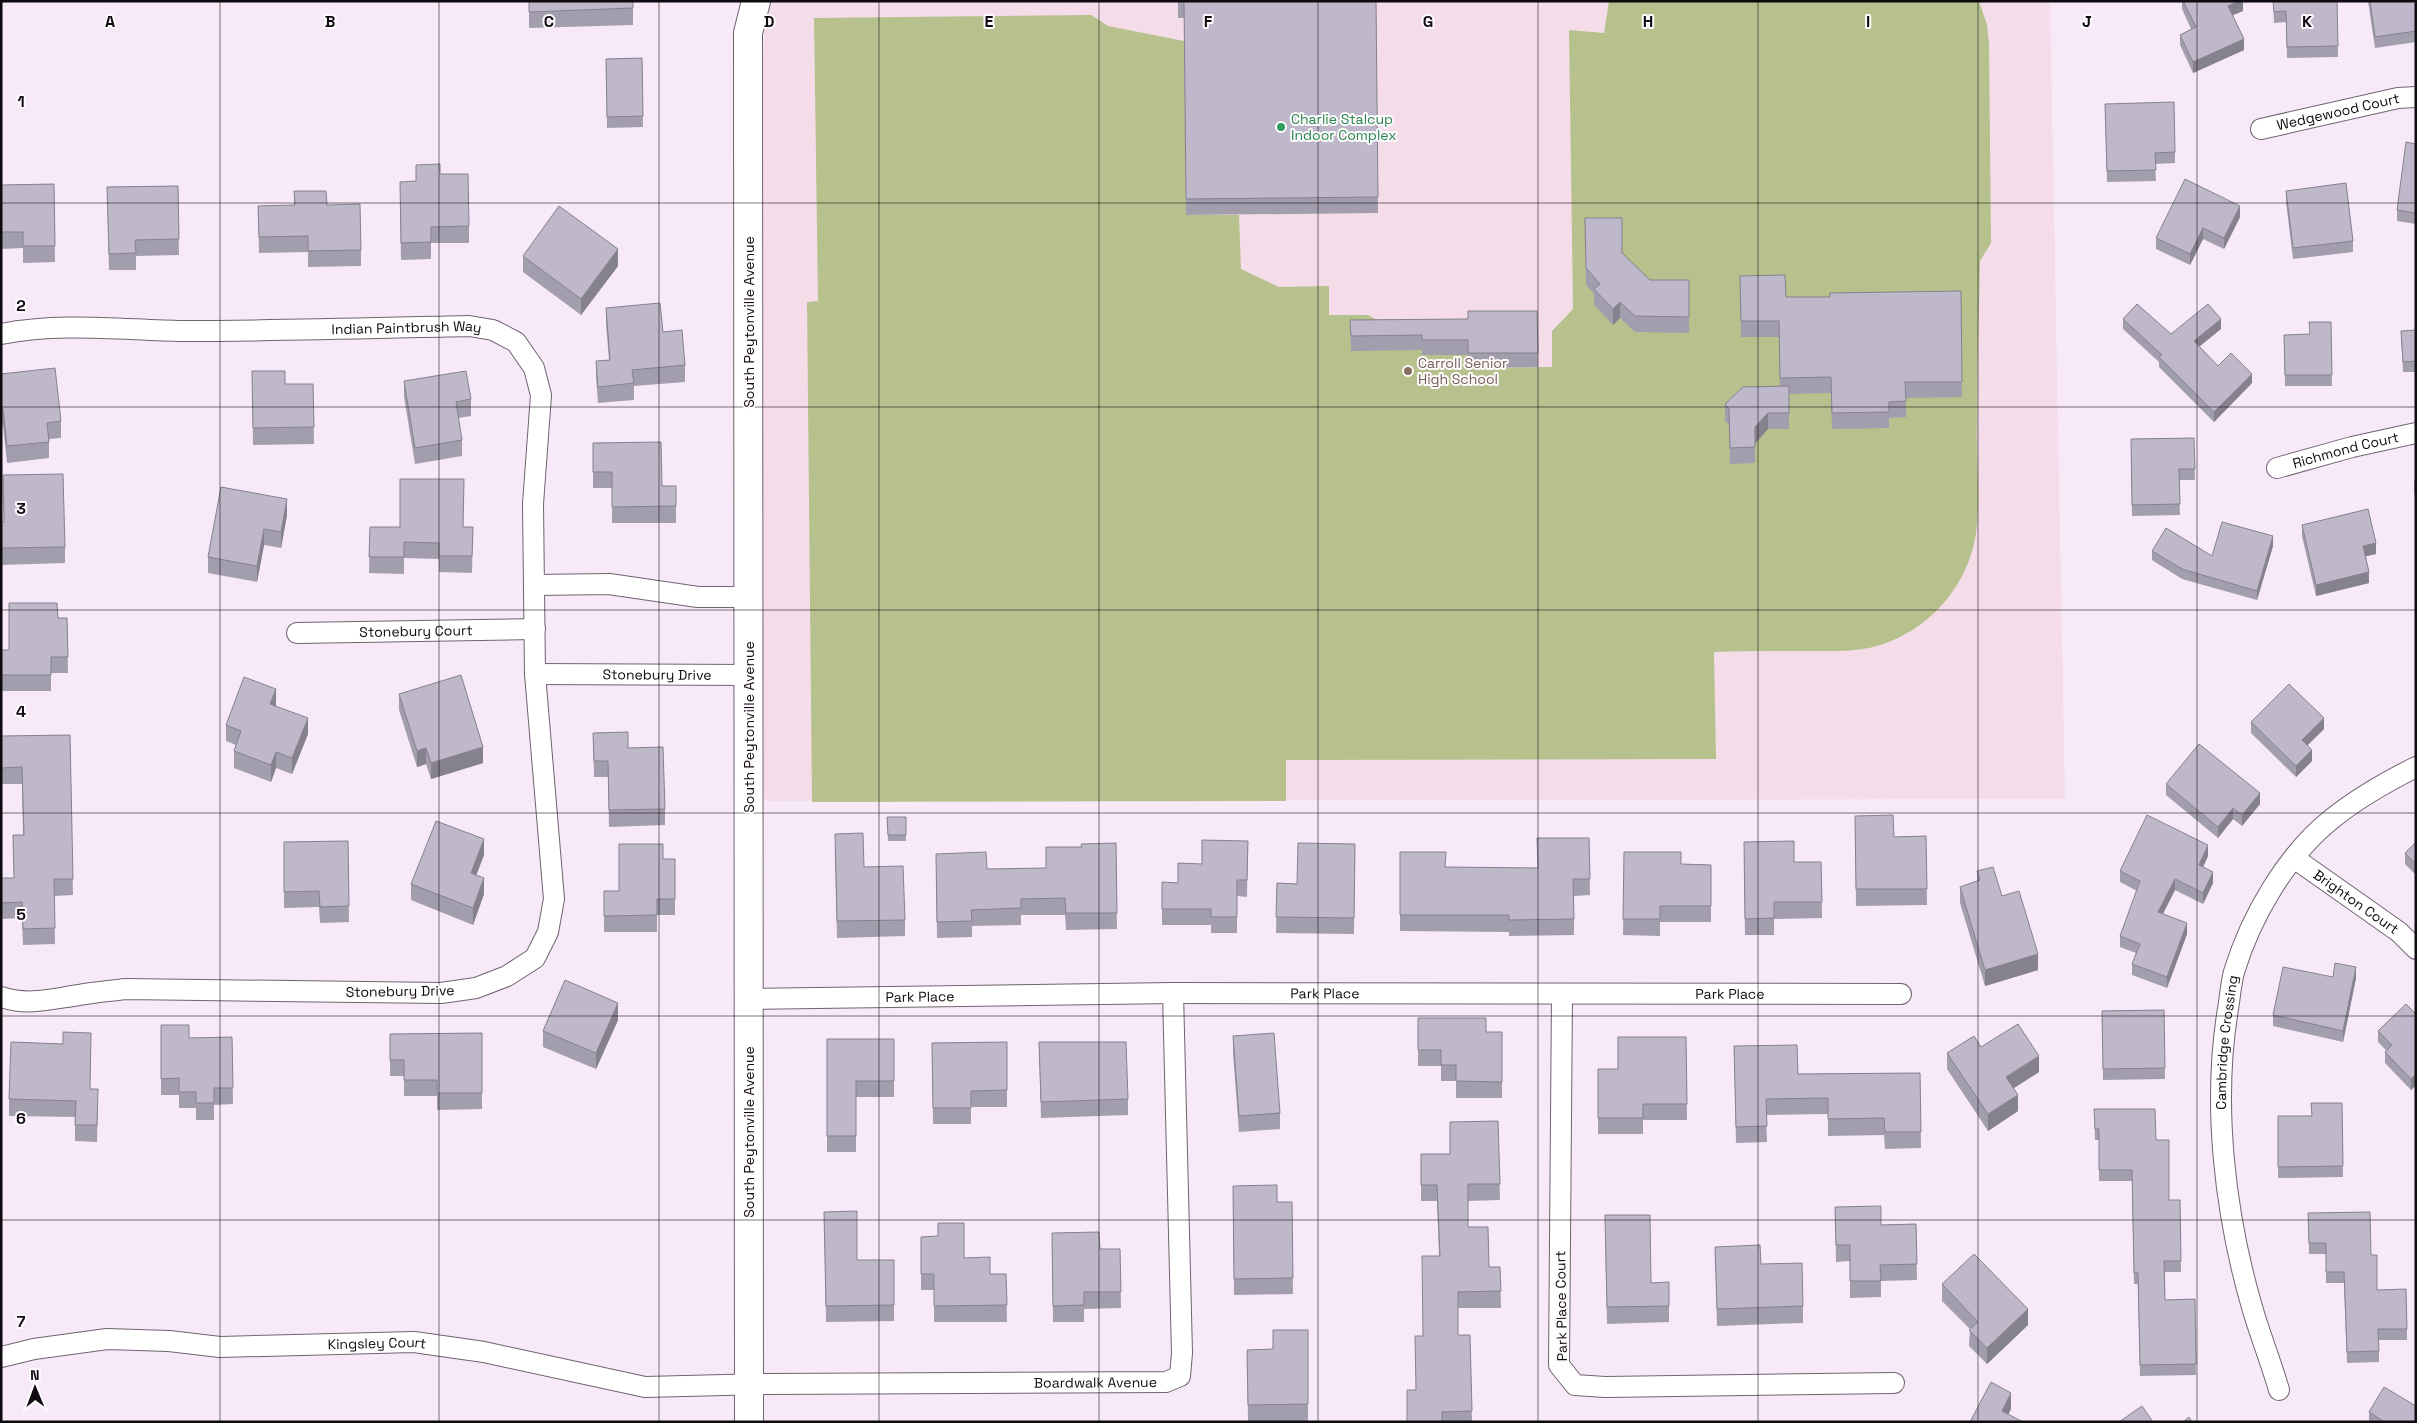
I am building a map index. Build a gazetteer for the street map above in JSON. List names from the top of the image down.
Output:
{
  "streets": {
    "street": [
      "Wedgewood Court",
      "South Peytonville Avenue",
      "Indian Paintbrush Way",
      "Richmond Court",
      "Stonebury Court",
      "Stonebury Drive",
      "Brighton Court",
      "Park Place",
      "Cambridge Crossing",
      "Park Place Court",
      "Kingsley Court",
      "Boardwalk Avenue"
    ]
  },
  "crossings": [
    ["South Peytonville Avenue", "Stonebury Drive"],
    ["South Peytonville Avenue", "Park Place"],
    ["South Peytonville Avenue", "Kingsley Court"],
    ["South Peytonville Avenue", "Boardwalk Avenue"],
    ["Indian Paintbrush Way", "Stonebury Court"],
    ["Indian Paintbrush Way", "Stonebury Drive"],
    ["Stonebury Court", "Stonebury Drive"],
    ["Brighton Court", "Cambridge Crossing"],
    ["Park Place", "Park Place Court"],
    ["Park Place", "Boardwalk Avenue"],
    ["Kingsley Court", "Boardwalk Avenue"]
  ],
  "places": ["Charlie Stalcup Indoor Complex", "Carroll Senior High School"],
  "north": "top",
  "grid": {
    "columns": [
      "A",
      "B",
      "C",
      "D",
      "E",
      "F",
      "G",
      "H",
      "I",
      "J",
      "K"
    ],
    "rows": [
      "1",
      "2",
      "3",
      "4",
      "5",
      "6",
      "7"
    ]
  }
}
